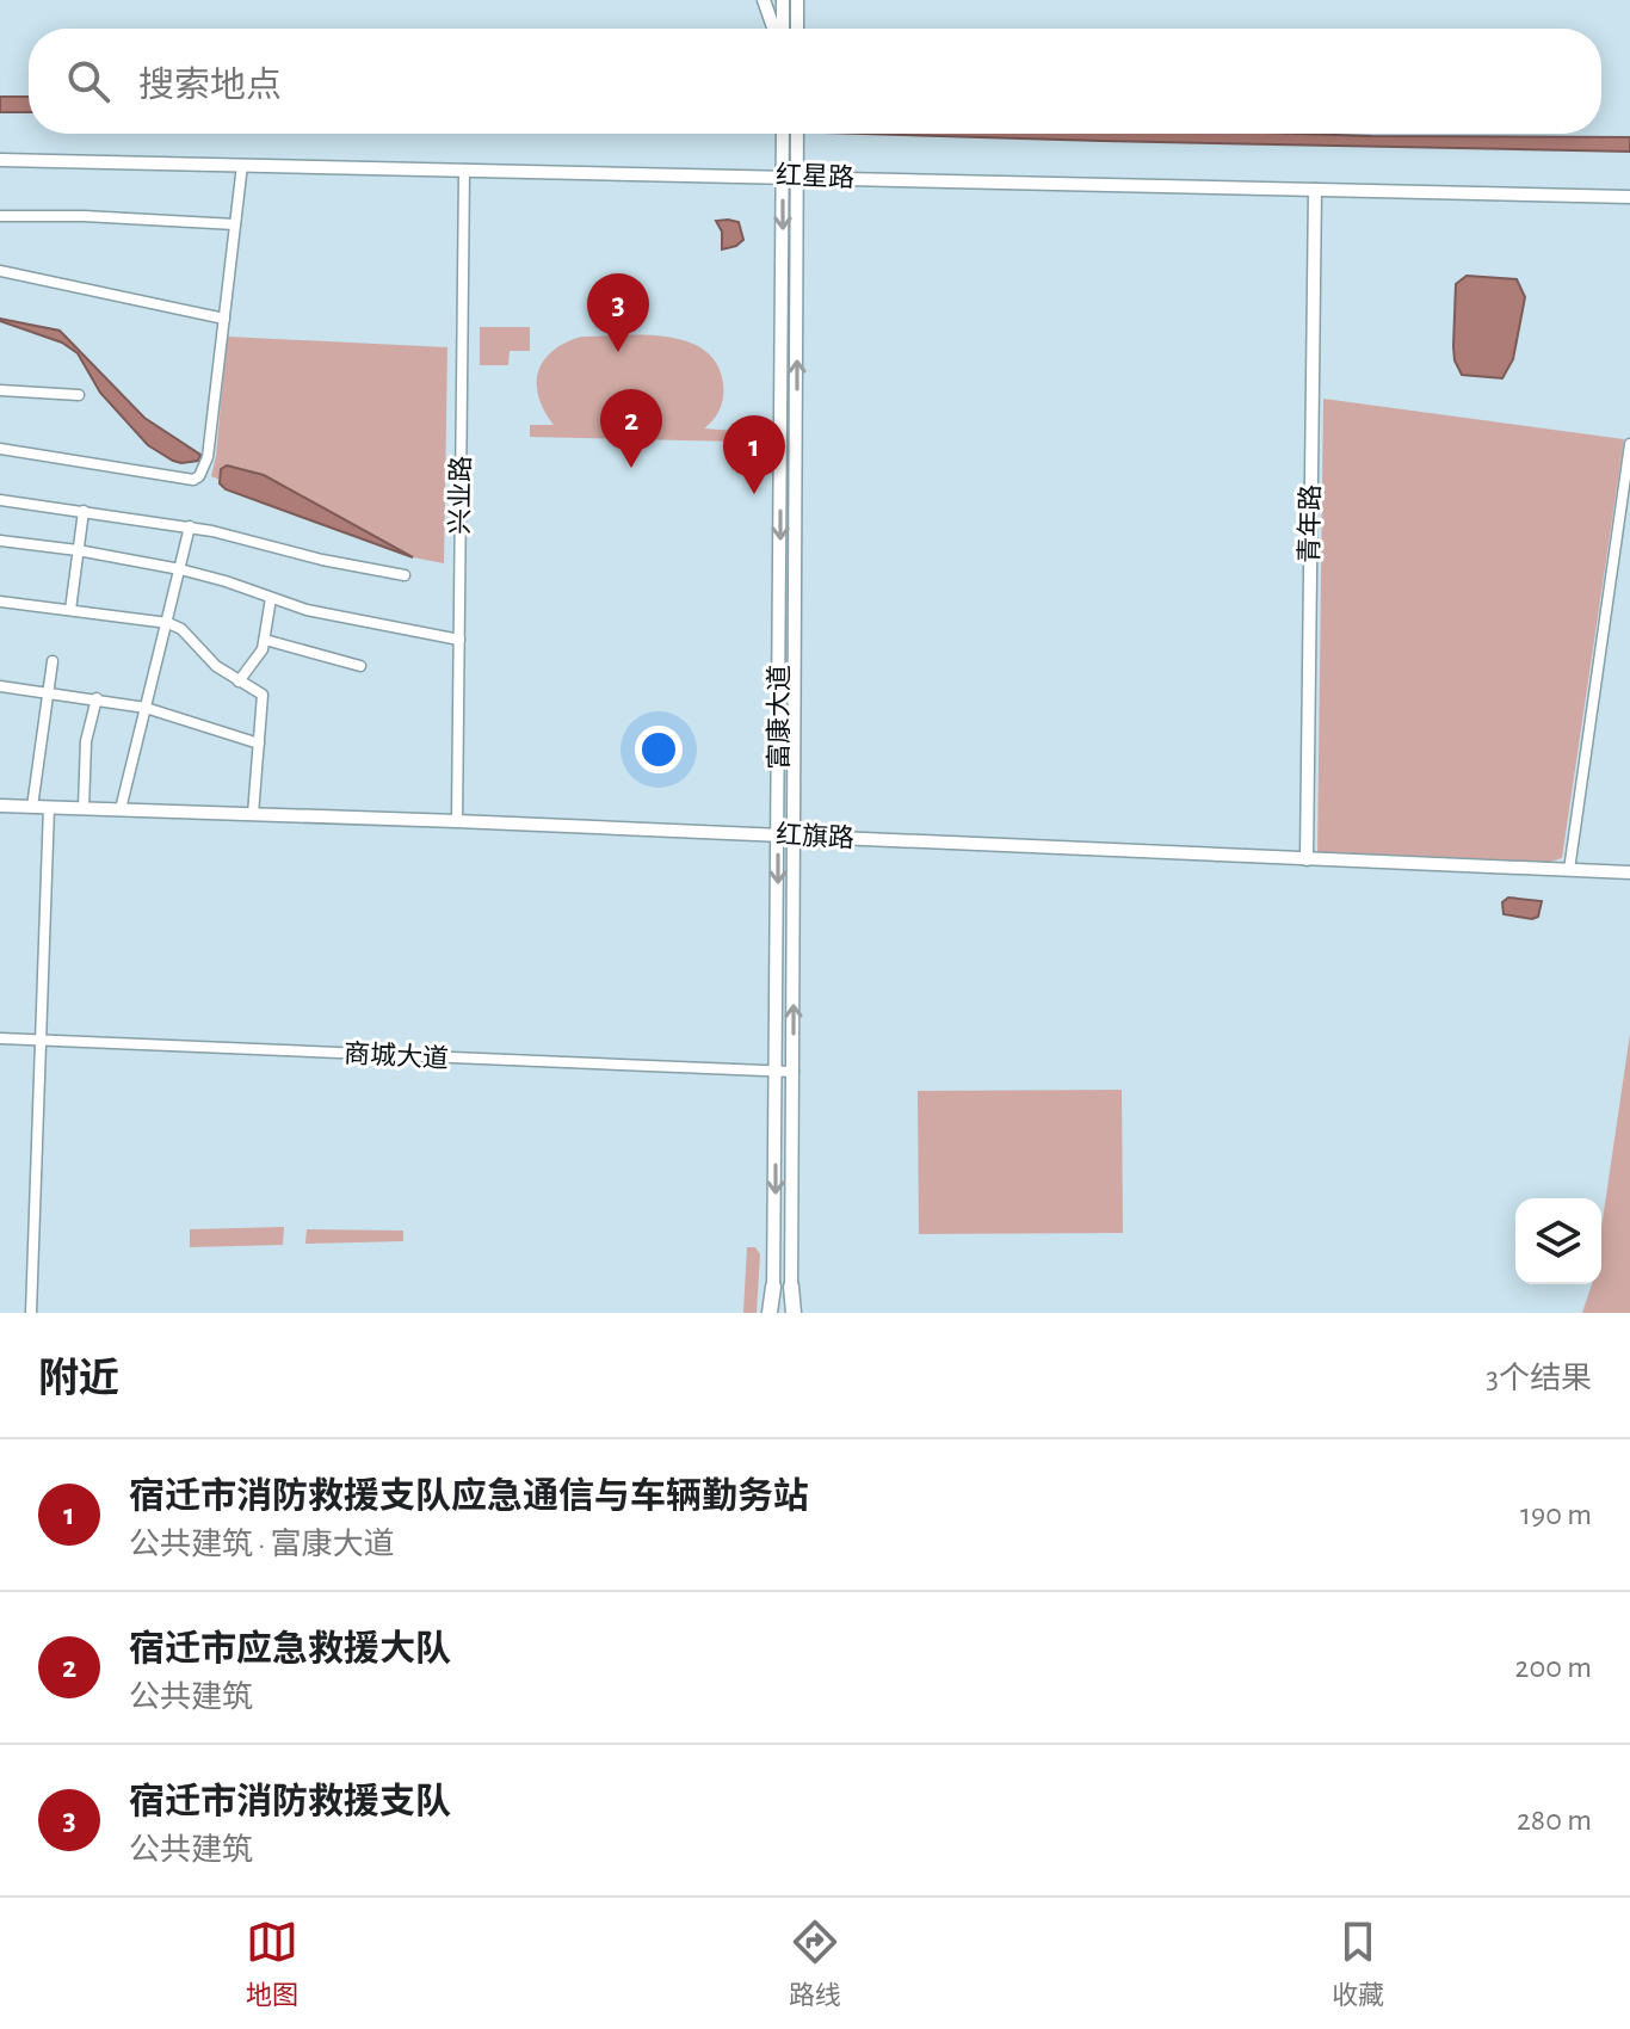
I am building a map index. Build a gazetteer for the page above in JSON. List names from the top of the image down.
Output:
{
  "streets": {
    "street": [
      "红星路",
      "兴业路",
      "青年路",
      "富康大道",
      "红旗路",
      "商城大道"
    ]
  },
  "crossings": [
    ["红星路", "兴业路"],
    ["红星路", "青年路"],
    ["红星路", "富康大道"],
    ["兴业路", "红旗路"],
    ["青年路", "红旗路"],
    ["富康大道", "红旗路"],
    ["富康大道", "商城大道"]
  ],
  "page": {
    "search": "搜索地点",
    "pins": ["3", "2", "1"],
    "heading": ["附近", "3个结果"],
    "list": [
      {
        "mark": "1",
        "name": "宿迁市消防救援支队应急通信与车辆勤务站",
        "note": "公共建筑 · 富康大道",
        "value": "190 m"
      },
      {
        "mark": "2",
        "name": "宿迁市应急救援大队",
        "note": "公共建筑",
        "value": "200 m"
      },
      {
        "mark": "3",
        "name": "宿迁市消防救援支队",
        "note": "公共建筑",
        "value": "280 m"
      }
    ],
    "nav": ["地图", "路线", "收藏"]
  }
}
